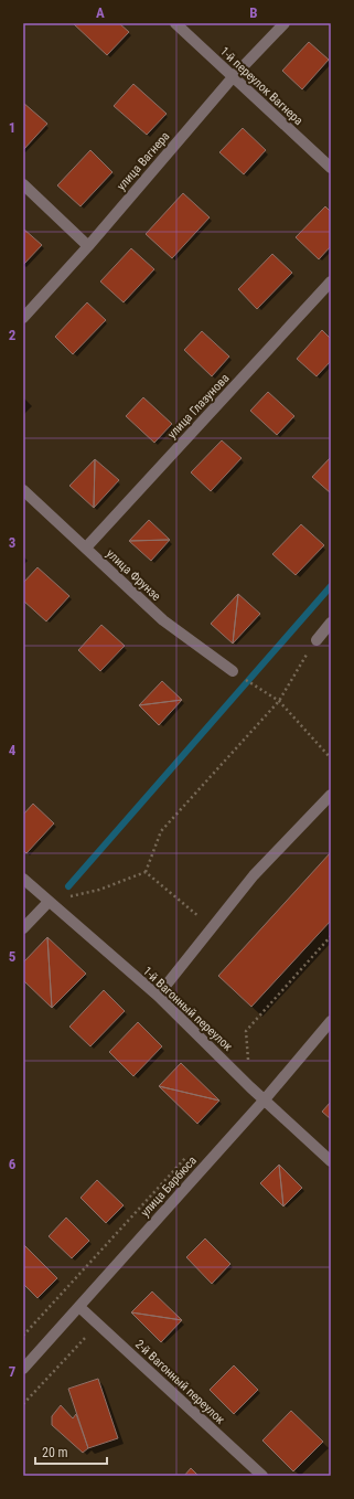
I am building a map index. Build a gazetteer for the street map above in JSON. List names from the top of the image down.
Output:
{
  "streets": {
    "street": [
      "1-й переулок Вагнера",
      "улица Вагнера",
      "улица Глазунова",
      "улица Фрунзе",
      "1-й Вагонный переулок",
      "улица Барбюса",
      "2-й Вагонный переулок"
    ]
  },
  "crossings": [
    ["1-й переулок Вагнера", "улица Вагнера"],
    ["улица Глазунова", "улица Фрунзе"],
    ["1-й Вагонный переулок", "улица Барбюса"],
    ["улица Барбюса", "2-й Вагонный переулок"]
  ],
  "scale_bar": "20 m",
  "grid": {
    "columns": ["A", "B"],
    "rows": [
      "1",
      "2",
      "3",
      "4",
      "5",
      "6",
      "7"
    ]
  }
}
